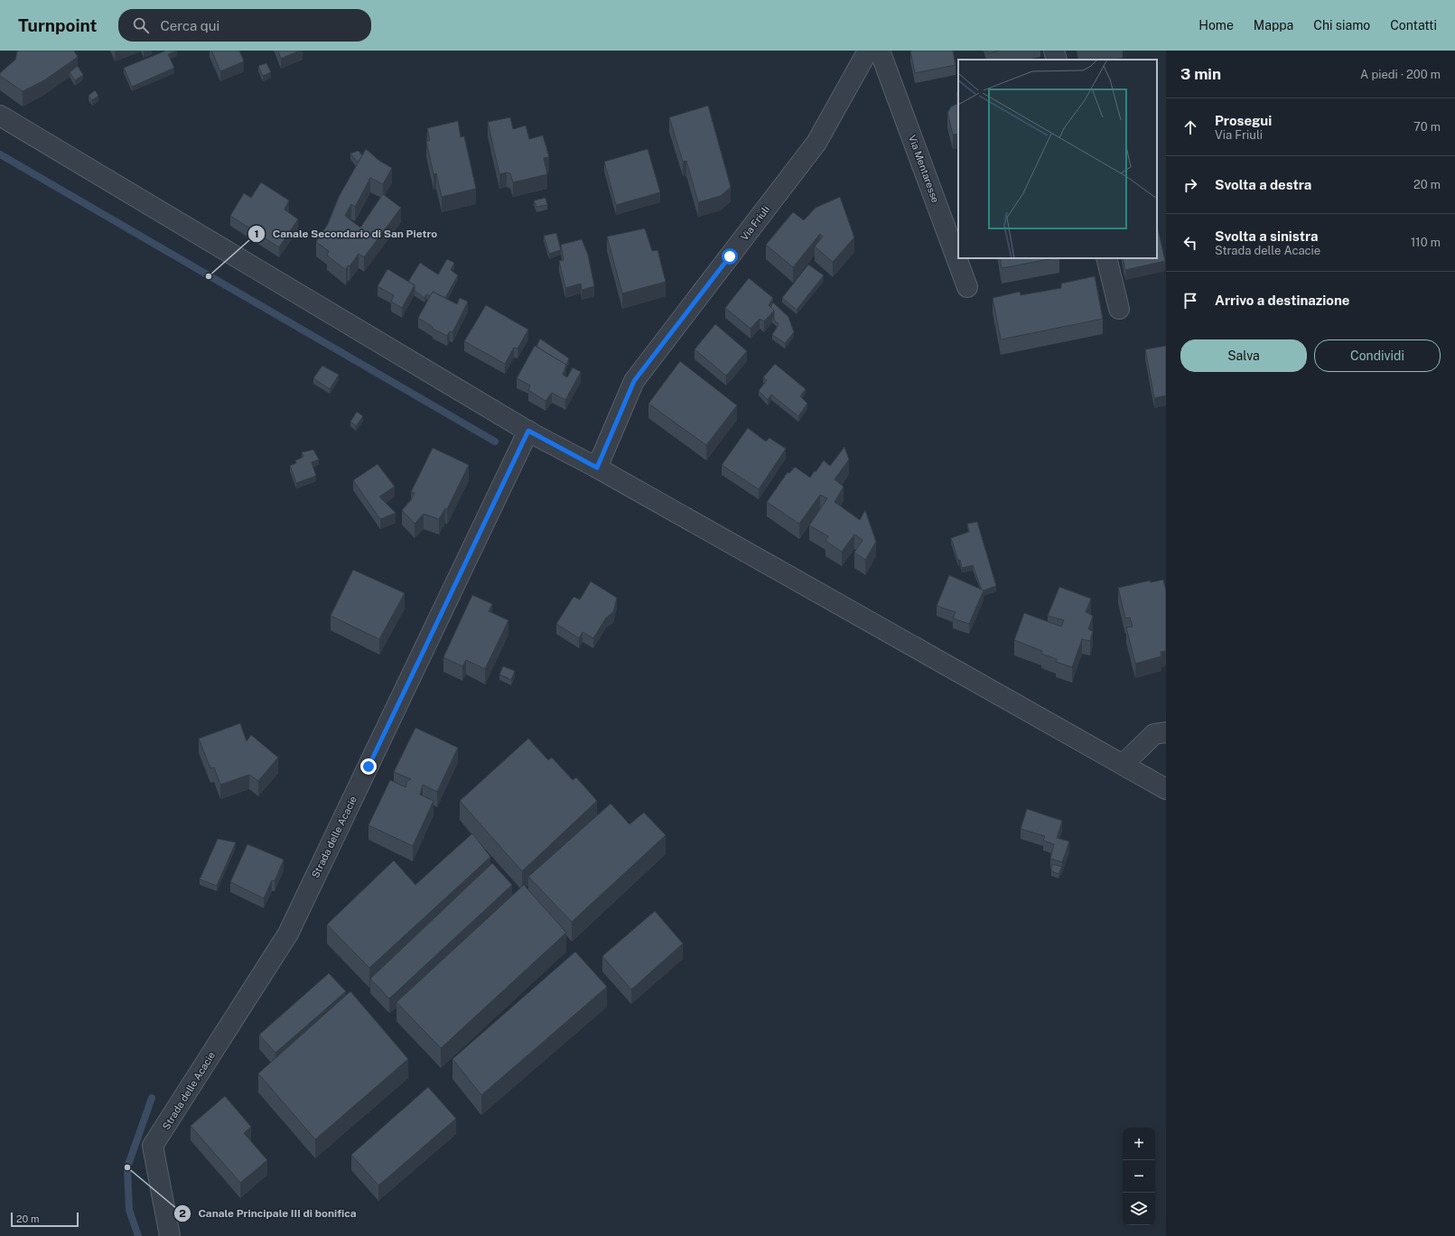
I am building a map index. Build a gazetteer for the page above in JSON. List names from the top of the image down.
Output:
{
  "streets": {
    "street": ["Via Mentaresse", "Via Friuli", "Strada delle Acacie"]
  },
  "places": ["Canale Secondario di San Pietro", "Canale Principale III di bonifica"],
  "scale_bar": "20 m",
  "page": {
    "header": "Turnpoint",
    "search": "Cerca qui",
    "nav": [
      "Home",
      "Mappa",
      "Chi siamo",
      "Contatti"
    ],
    "heading": ["3 min", "A piedi · 200 m"],
    "list": [
      ["Prosegui", "Via Friuli", "70 m"],
      ["Svolta a destra", "20 m"],
      ["Svolta a sinistra", "Strada delle Acacie", "110 m"],
      "Arrivo a destinazione"
    ],
    "buttons": ["Salva", "Condividi"],
    "map_buttons": ["+", "−"],
    "scale": "20 m"
  }
}
